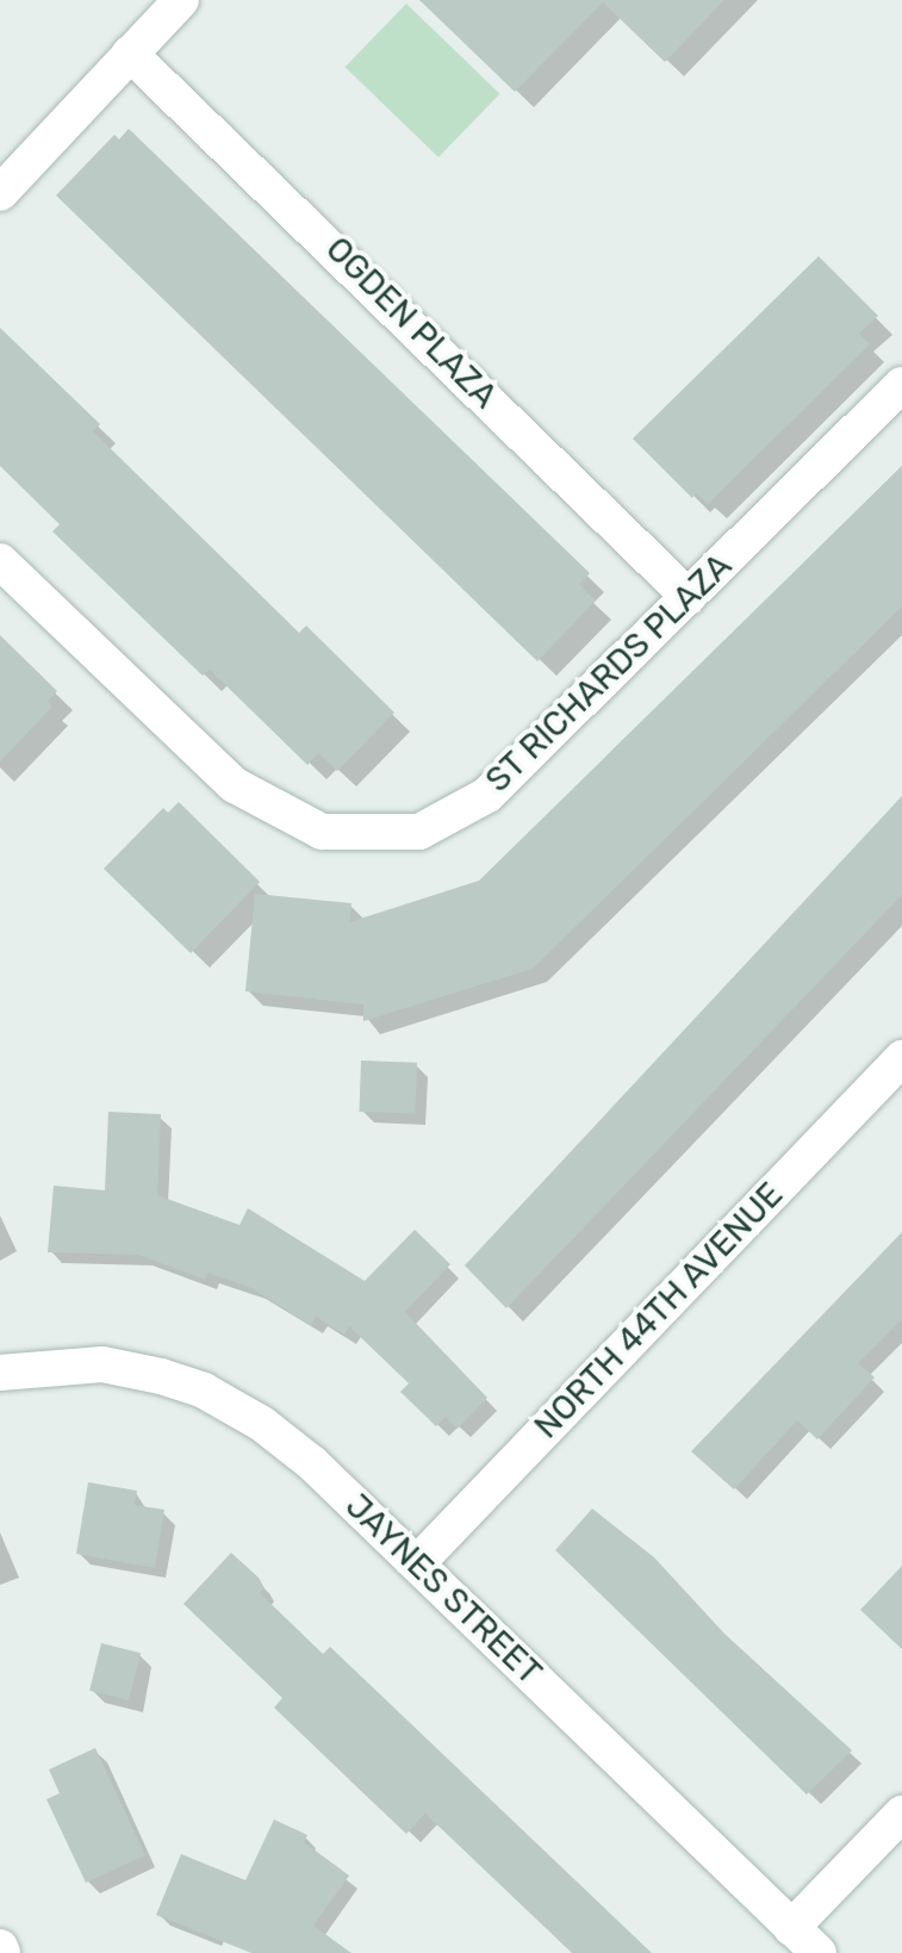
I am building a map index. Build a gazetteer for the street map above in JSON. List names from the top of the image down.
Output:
{
  "streets": {
    "street": [
      "OGDEN PLAZA",
      "ST RICHARDS PLAZA",
      "NORTH 44TH AVENUE",
      "JAYNES STREET"
    ]
  },
  "crossings": [
    ["OGDEN PLAZA", "ST RICHARDS PLAZA"],
    ["NORTH 44TH AVENUE", "JAYNES STREET"]
  ]
}
